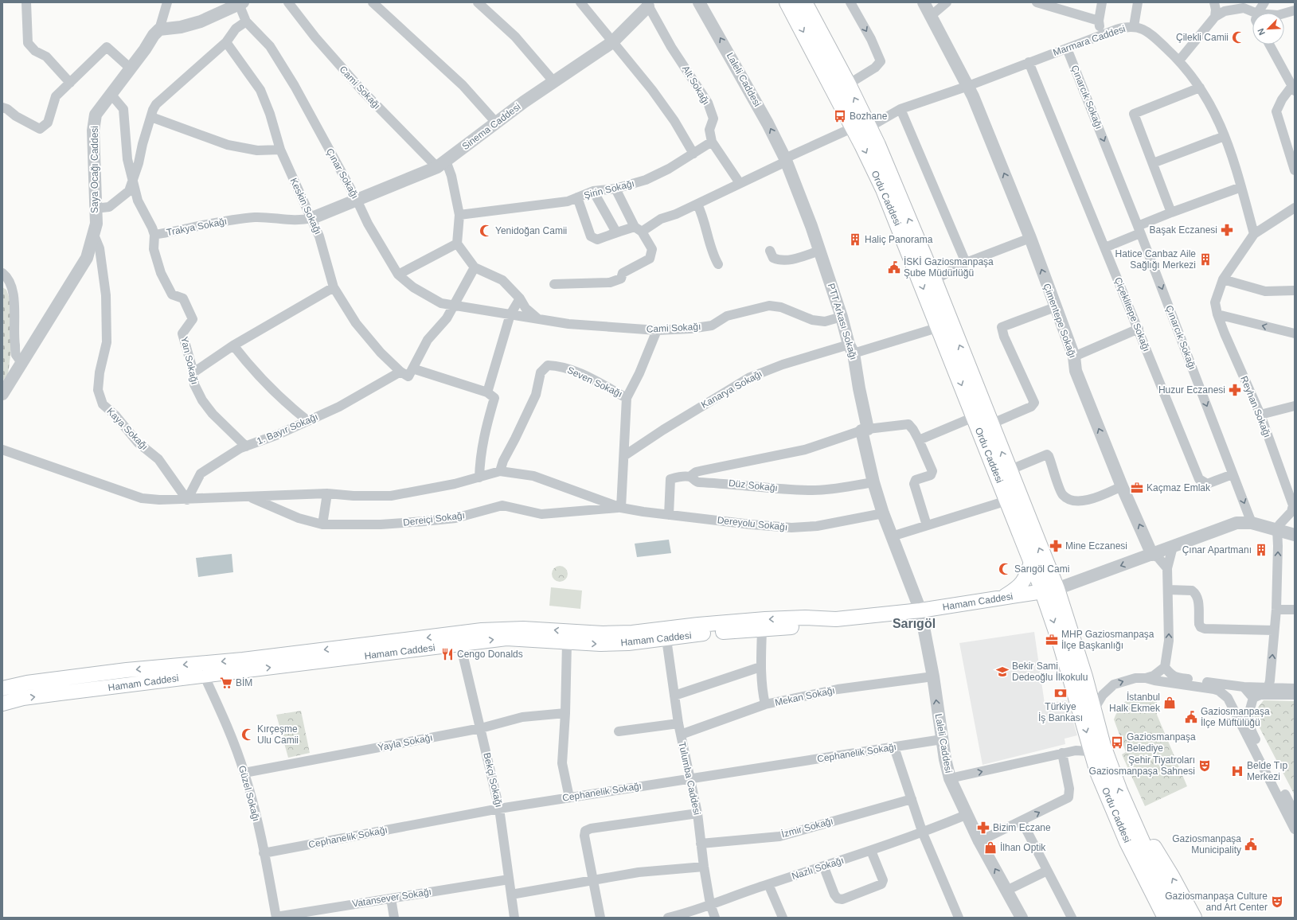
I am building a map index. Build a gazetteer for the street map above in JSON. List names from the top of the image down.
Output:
{
  "streets": {
    "main road": ["Ordu Caddesi", "Hamam Caddesi"],
    "street": [
      "Marmara Caddesi",
      "Laleli Caddesi",
      "Alt Sokağı",
      "Cami Sokağı",
      "Çınarcık Sokağı",
      "Sinema Caddesi",
      "Saya Ocağı Caddesi",
      "Çınar Sokağı",
      "Şirin Sokağı",
      "Keskin Sokağı",
      "Trakya Sokağı",
      "Çiçeklitepe Sokağı",
      "Çimentepe Sokağı",
      "PTT Arkası Sokağı",
      "Yan Sokağı",
      "Seven Sokağı",
      "Kanarya Sokağı",
      "Reyhan Sokağı",
      "Kaya Sokağı",
      "1. Bayır Sokağı",
      "Düz Sokağı",
      "Dereiçi Sokağı",
      "Dereyolu Sokağı",
      "Mekan Sokağı",
      "Yayla Sokağı",
      "Cephanelik Sokağı",
      "Tulumba Caddesi",
      "Bekçi Sokağı",
      "Güzel Sokağı",
      "İzmir Sokağı",
      "Nazlı Sokağı",
      "Vatansever Sokağı"
    ]
  },
  "crossings": [
    ["Marmara Caddesi", "Laleli Caddesi"],
    ["Marmara Caddesi", "Alt Sokağı"],
    ["Marmara Caddesi", "Çınarcık Sokağı"],
    ["Marmara Caddesi", "Şirin Sokağı"],
    ["Marmara Caddesi", "Ordu Caddesi"],
    ["Marmara Caddesi", "Çiçeklitepe Sokağı"],
    ["Marmara Caddesi", "Çimentepe Sokağı"],
    ["Marmara Caddesi", "PTT Arkası Sokağı"],
    ["Marmara Caddesi", "Reyhan Sokağı"],
    ["Laleli Caddesi", "PTT Arkası Sokağı"],
    ["Laleli Caddesi", "Hamam Caddesi"],
    ["Laleli Caddesi", "Mekan Sokağı"],
    ["Laleli Caddesi", "Cephanelik Sokağı"],
    ["Laleli Caddesi", "Nazlı Sokağı"],
    ["Alt Sokağı", "Sinema Caddesi"],
    ["Alt Sokağı", "Şirin Sokağı"],
    ["Cami Sokağı", "Sinema Caddesi"],
    ["Cami Sokağı", "Çınar Sokağı"],
    ["Cami Sokağı", "Şirin Sokağı"],
    ["Cami Sokağı", "PTT Arkası Sokağı"],
    ["Cami Sokağı", "Seven Sokağı"],
    ["Çınarcık Sokağı", "Çiçeklitepe Sokağı"],
    ["Sinema Caddesi", "Çınar Sokağı"],
    ["Sinema Caddesi", "Keskin Sokağı"],
    ["Sinema Caddesi", "Trakya Sokağı"],
    ["Saya Ocağı Caddesi", "Trakya Sokağı"],
    ["Saya Ocağı Caddesi", "Kaya Sokağı"],
    ["Ordu Caddesi", "Kanarya Sokağı"],
    ["Ordu Caddesi", "Hamam Caddesi"],
    ["Keskin Sokağı", "Trakya Sokağı"],
    ["Keskin Sokağı", "1. Bayır Sokağı"],
    ["Trakya Sokağı", "Yan Sokağı"],
    ["PTT Arkası Sokağı", "Kanarya Sokağı"],
    ["PTT Arkası Sokağı", "Düz Sokağı"],
    ["PTT Arkası Sokağı", "Dereyolu Sokağı"],
    ["PTT Arkası Sokağı", "Hamam Caddesi"],
    ["Yan Sokağı", "1. Bayır Sokağı"],
    ["Kaya Sokağı", "1. Bayır Sokağı"],
    ["Düz Sokağı", "Dereyolu Sokağı"],
    ["Dereiçi Sokağı", "Dereyolu Sokağı"],
    ["Hamam Caddesi", "Tulumba Caddesi"],
    ["Hamam Caddesi", "Bekçi Sokağı"],
    ["Hamam Caddesi", "Güzel Sokağı"],
    ["Mekan Sokağı", "Tulumba Caddesi"],
    ["Yayla Sokağı", "Bekçi Sokağı"],
    ["Yayla Sokağı", "Güzel Sokağı"],
    ["Cephanelik Sokağı", "Tulumba Caddesi"],
    ["Cephanelik Sokağı", "Bekçi Sokağı"],
    ["Cephanelik Sokağı", "Güzel Sokağı"],
    ["Tulumba Caddesi", "İzmir Sokağı"],
    ["Tulumba Caddesi", "Nazlı Sokağı"],
    ["Bekçi Sokağı", "Vatansever Sokağı"],
    ["Güzel Sokağı", "Vatansever Sokağı"]
  ],
  "one_way": ["Çınarcık Sokağı"],
  "districts": ["Sarıgöl"],
  "places": {
    "mosque": [
      "Çilekli Camii",
      "Yenidoğan Camii",
      "Sarıgöl Cami",
      "Kırçeşme Ulu Camii"
    ],
    "bus stop": ["Bozhane", "Gaziosmanpaşa Belediye"],
    "pharmacy": [
      "Başak Eczanesi",
      "Huzur Eczanesi",
      "Mine Eczanesi",
      "Bizim Eczane"
    ],
    "building": ["Haliç Panorama", "Hatice Canbaz Aile Sağlığı Merkezi", "Çınar Apartmanı"],
    "public building": ["İSKİ Gaziosmanpaşa Şube Müdürlüğü", "Gaziosmanpaşa İlçe Müftülüğü", "Gaziosmanpaşa Municipality"],
    "office": ["Kaçmaz Emlak", "MHP Gaziosmanpaşa İlçe Başkanlığı"],
    "restaurant": ["Cengo Donalds"],
    "school or university": ["Bekir Sami Dedeoğlu İlkokulu"],
    "supermarket": ["BİM"],
    "bank": ["Türkiye İş Bankası"],
    "shop": ["İstanbul Halk Ekmek", "İlhan Optik"],
    "theatre": ["Şehir Tiyatroları Gaziosmanpaşa Sahnesi", "Gaziosmanpaşa Culture and Art Center"],
    "hospital": ["Belde Tıp Merkezi"]
  },
  "north": "bottom left"
}
